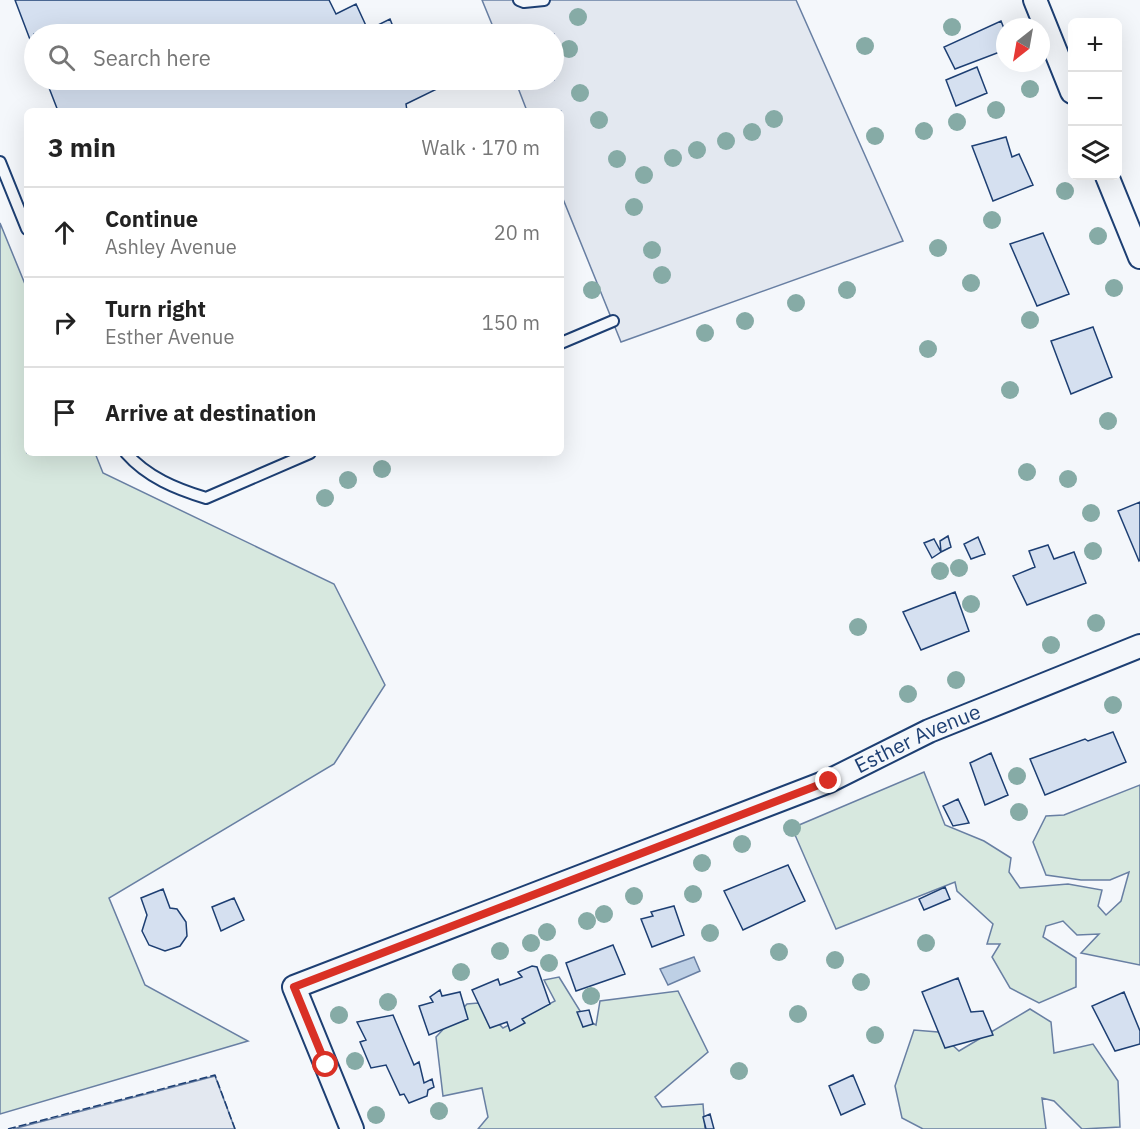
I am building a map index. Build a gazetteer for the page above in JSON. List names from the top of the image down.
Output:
{
  "streets": {
    "street": ["Esther Avenue"]
  },
  "north": "bottom left",
  "page": {
    "map_buttons": ["+", "−"],
    "search": "Search here",
    "heading": ["3 min", "Walk · 170 m"],
    "list": [
      ["Continue", "Ashley Avenue", "20 m"],
      ["Turn right", "Esther Avenue", "150 m"],
      "Arrive at destination"
    ]
  }
}
